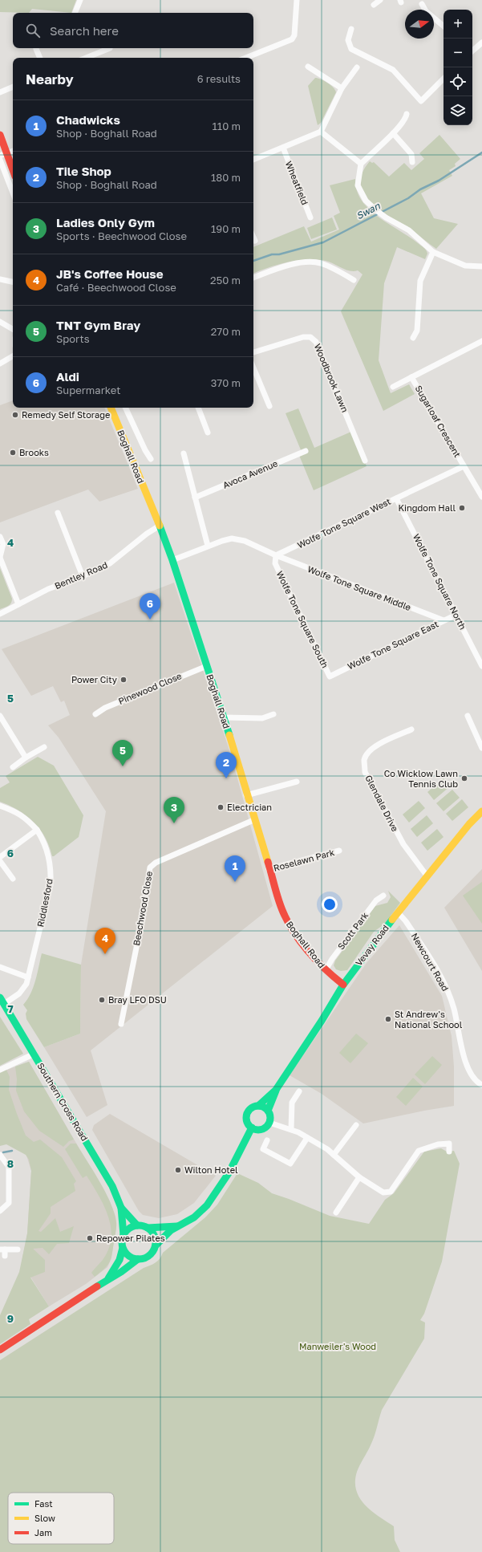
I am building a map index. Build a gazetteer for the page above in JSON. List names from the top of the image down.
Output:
{
  "streets": {
    "main road": ["Boghall Road", "Vevay Road", "Southern Cross Road"],
    "street": [
      "Wheatfield",
      "Woodbrook Lawn",
      "Sugarloaf Crescent",
      "Avoca Avenue",
      "Wolfe Tone Square West",
      "Bentley Road",
      "Wolfe Tone Square North",
      "Wolfe Tone Square Middle",
      "Wolfe Tone Square South",
      "Wolfe Tone Square East",
      "Pinewood Close",
      "Glendale Drive",
      "Roselawn Park",
      "Riddlesford",
      "Beechwood Close",
      "Scott Park",
      "Newcourt Road"
    ]
  },
  "crossings": [
    ["Sugarloaf Crescent", "Wolfe Tone Square West"],
    ["Boghall Road", "Bentley Road"],
    ["Boghall Road", "Pinewood Close"],
    ["Boghall Road", "Roselawn Park"],
    ["Boghall Road", "Beechwood Close"],
    ["Boghall Road", "Scott Park"],
    ["Boghall Road", "Vevay Road"],
    ["Wolfe Tone Square West", "Wolfe Tone Square North"],
    ["Wolfe Tone Square West", "Wolfe Tone Square Middle"],
    ["Wolfe Tone Square West", "Wolfe Tone Square South"],
    ["Wolfe Tone Square North", "Wolfe Tone Square East"],
    ["Wolfe Tone Square Middle", "Wolfe Tone Square South"],
    ["Wolfe Tone Square Middle", "Wolfe Tone Square East"],
    ["Wolfe Tone Square South", "Wolfe Tone Square East"],
    ["Glendale Drive", "Vevay Road"],
    ["Riddlesford", "Southern Cross Road"],
    ["Vevay Road", "Newcourt Road"]
  ],
  "water": ["Swan"],
  "parks": ["Manweiler's Wood"],
  "places": [
    "Remedy Self Storage",
    "Brooks",
    "Kingdom Hall",
    "Power City",
    "Co Wicklow Lawn Tennis Club",
    "Electrician",
    "Bray LFO DSU",
    "St Andrew's National School",
    "Wilton Hotel",
    "Repower Pilates"
  ],
  "legend": ["Fast", "Slow", "Jam"],
  "north": "right",
  "page": {
    "map_buttons": ["+", "−"],
    "search": "Search here",
    "heading": ["Nearby", "6 results"],
    "list": [
      {
        "mark": "1",
        "name": "Chadwicks",
        "note": "Shop · Boghall Road",
        "value": "110 m"
      },
      {
        "mark": "2",
        "name": "Tile Shop",
        "note": "Shop · Boghall Road",
        "value": "180 m"
      },
      {
        "mark": "3",
        "name": "Ladies Only Gym",
        "note": "Sports · Beechwood Close",
        "value": "190 m"
      },
      {
        "mark": "4",
        "name": "JB's Coffee House",
        "note": "Café · Beechwood Close",
        "value": "250 m"
      },
      {
        "mark": "5",
        "name": "TNT Gym Bray",
        "note": "Sports",
        "value": "270 m"
      },
      {
        "mark": "6",
        "name": "Aldi",
        "note": "Supermarket",
        "value": "370 m"
      }
    ],
    "pins": [
      "6",
      "5",
      "2",
      "3",
      "1",
      "4"
    ]
  },
  "grid": {
    "rows": [
      "4",
      "5",
      "6",
      "7",
      "8",
      "9"
    ]
  }
}
